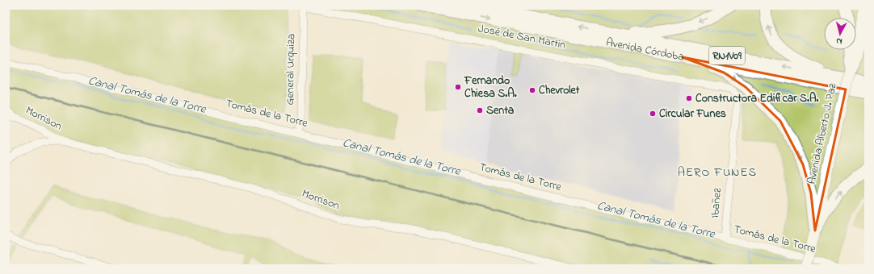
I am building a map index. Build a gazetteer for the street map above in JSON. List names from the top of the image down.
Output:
{
  "streets": {
    "main road": ["Avenida Córdoba", "RN1V09", "Avenida Alberto J. Paz"],
    "street": [
      "José de San Martín",
      "General Urquiza",
      "Tomás de la Torre",
      "Morrison",
      "Ibañez"
    ]
  },
  "crossings": [
    ["José de San Martín", "General Urquiza"],
    ["José de San Martín", "Ibañez"],
    ["General Urquiza", "Tomás de la Torre"],
    ["Tomás de la Torre", "Ibañez"]
  ],
  "districts": ["AERO FUNES"],
  "water": ["Canal Tomás de la Torre"],
  "places": [
    "Fernando Chiesa S.A.",
    "Chevrolet",
    "Constructora Edificar S.A.",
    "Senta",
    "Circular Funes"
  ],
  "north": "bottom"
}
